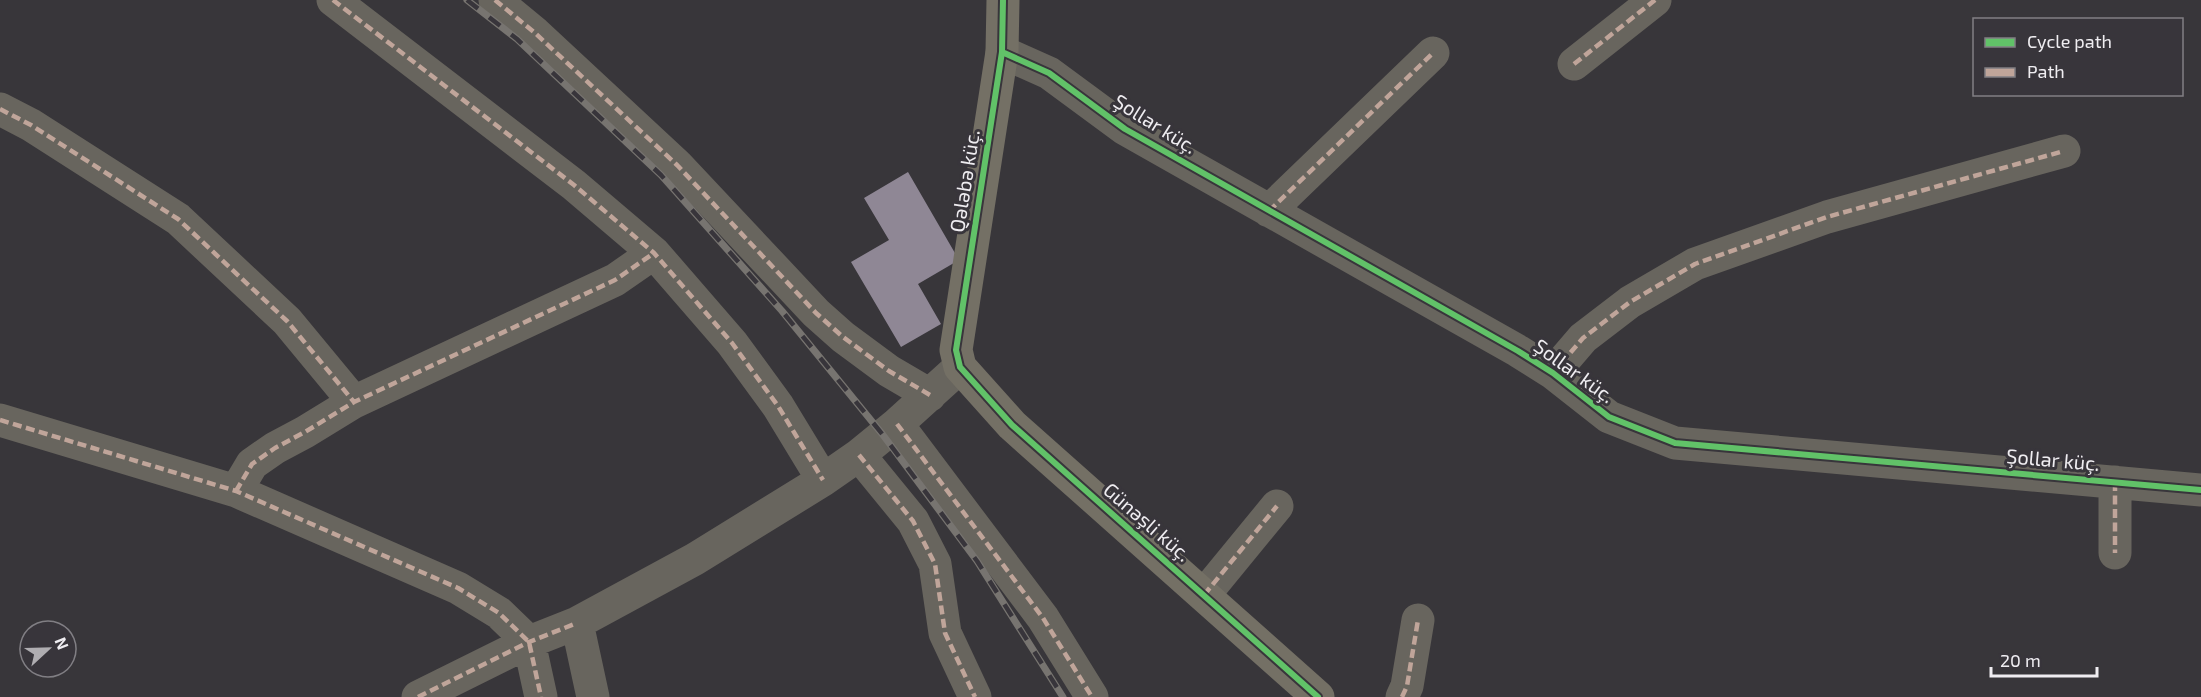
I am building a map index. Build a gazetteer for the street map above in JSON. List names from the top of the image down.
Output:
{
  "streets": {
    "street": ["Şollar küç.", "Qələbə küç.", "Günəşli küç."]
  },
  "crossings": [
    ["Şollar küç.", "Qələbə küç."],
    ["Qələbə küç.", "Günəşli küç."]
  ],
  "legend": ["Cycle path", "Path"],
  "scale_bar": "20 m",
  "north": "right"
}
